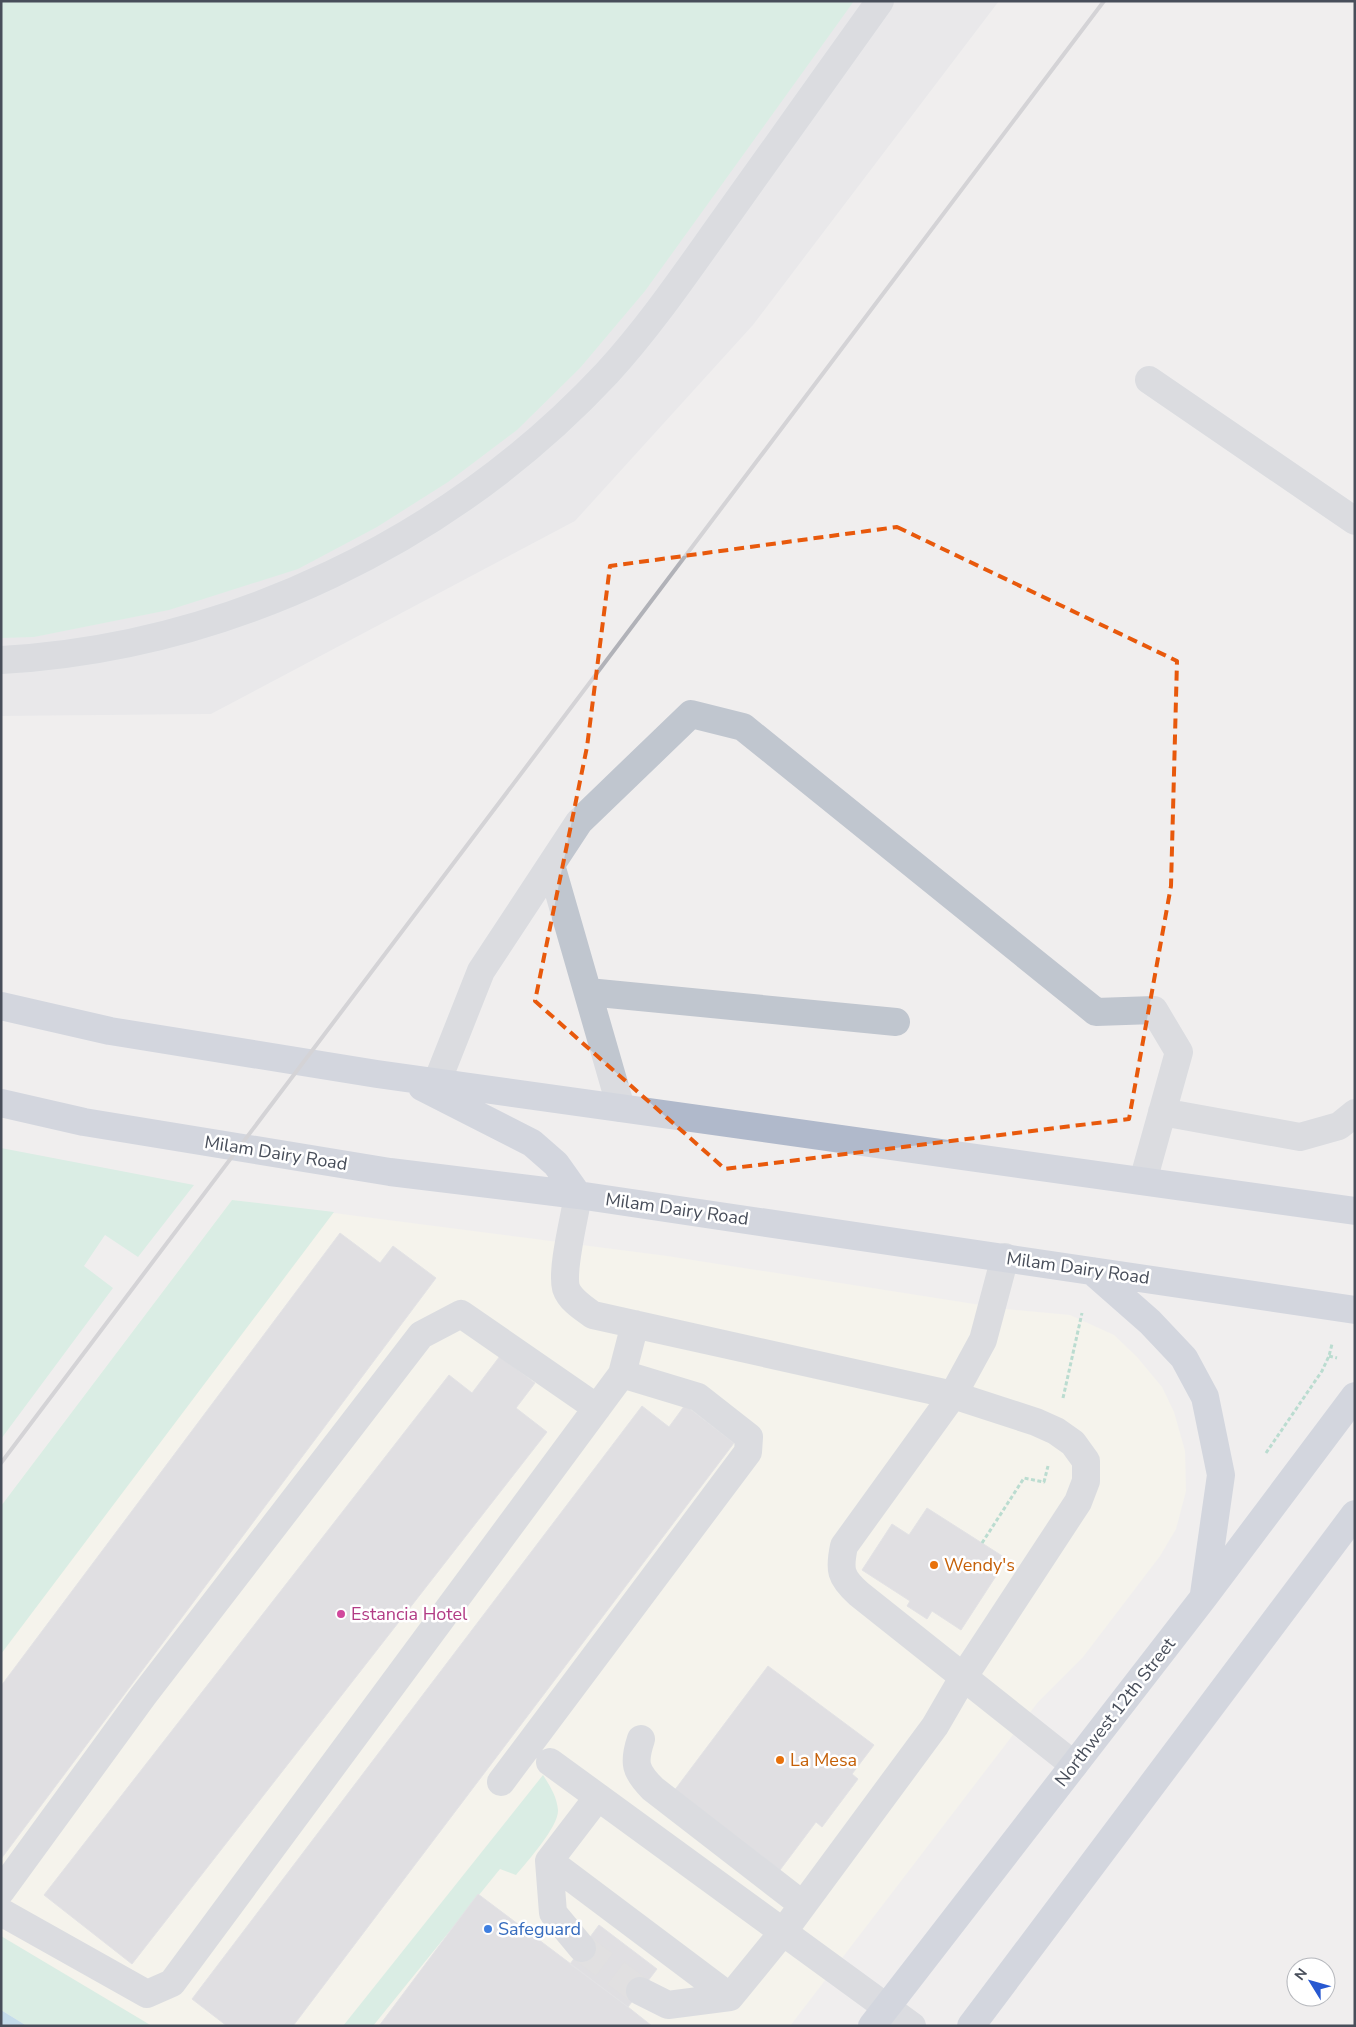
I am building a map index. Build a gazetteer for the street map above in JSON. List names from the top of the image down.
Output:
{
  "streets": {
    "main road": ["Milam Dairy Road", "Northwest 12th Street"]
  },
  "places": [
    "Wendy's",
    "Estancia Hotel",
    "La Mesa",
    "Safeguard"
  ],
  "north": "top left"
}
